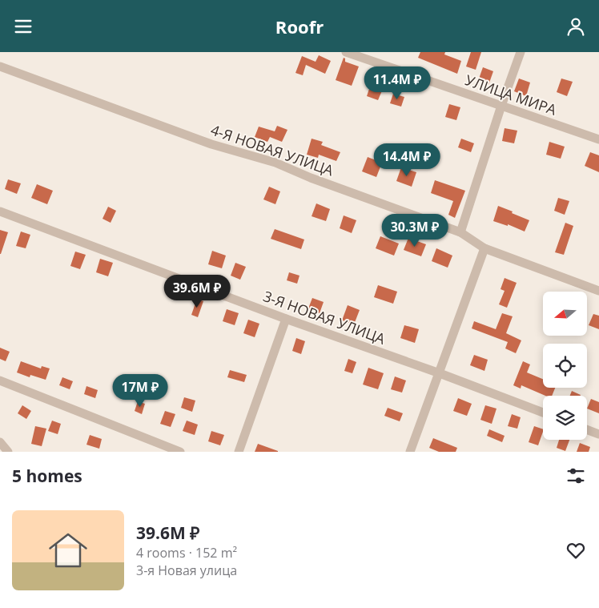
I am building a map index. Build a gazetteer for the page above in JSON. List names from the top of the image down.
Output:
{
  "streets": {
    "street": ["УЛИЦА МИРА", "4-Я НОВАЯ УЛИЦА", "3-Я НОВАЯ УЛИЦА"]
  },
  "north": "left",
  "page": {
    "header": "Roofr",
    "price": [
      "11.4M ₽",
      "14.4M ₽",
      "30.3M ₽",
      "39.6M ₽",
      "17M ₽"
    ],
    "heading": "5 homes",
    "list": [
      {
        "name": "39.6M ₽",
        "note": "4 rooms · 152 m² · 3-я Новая улица"
      }
    ]
  }
}
